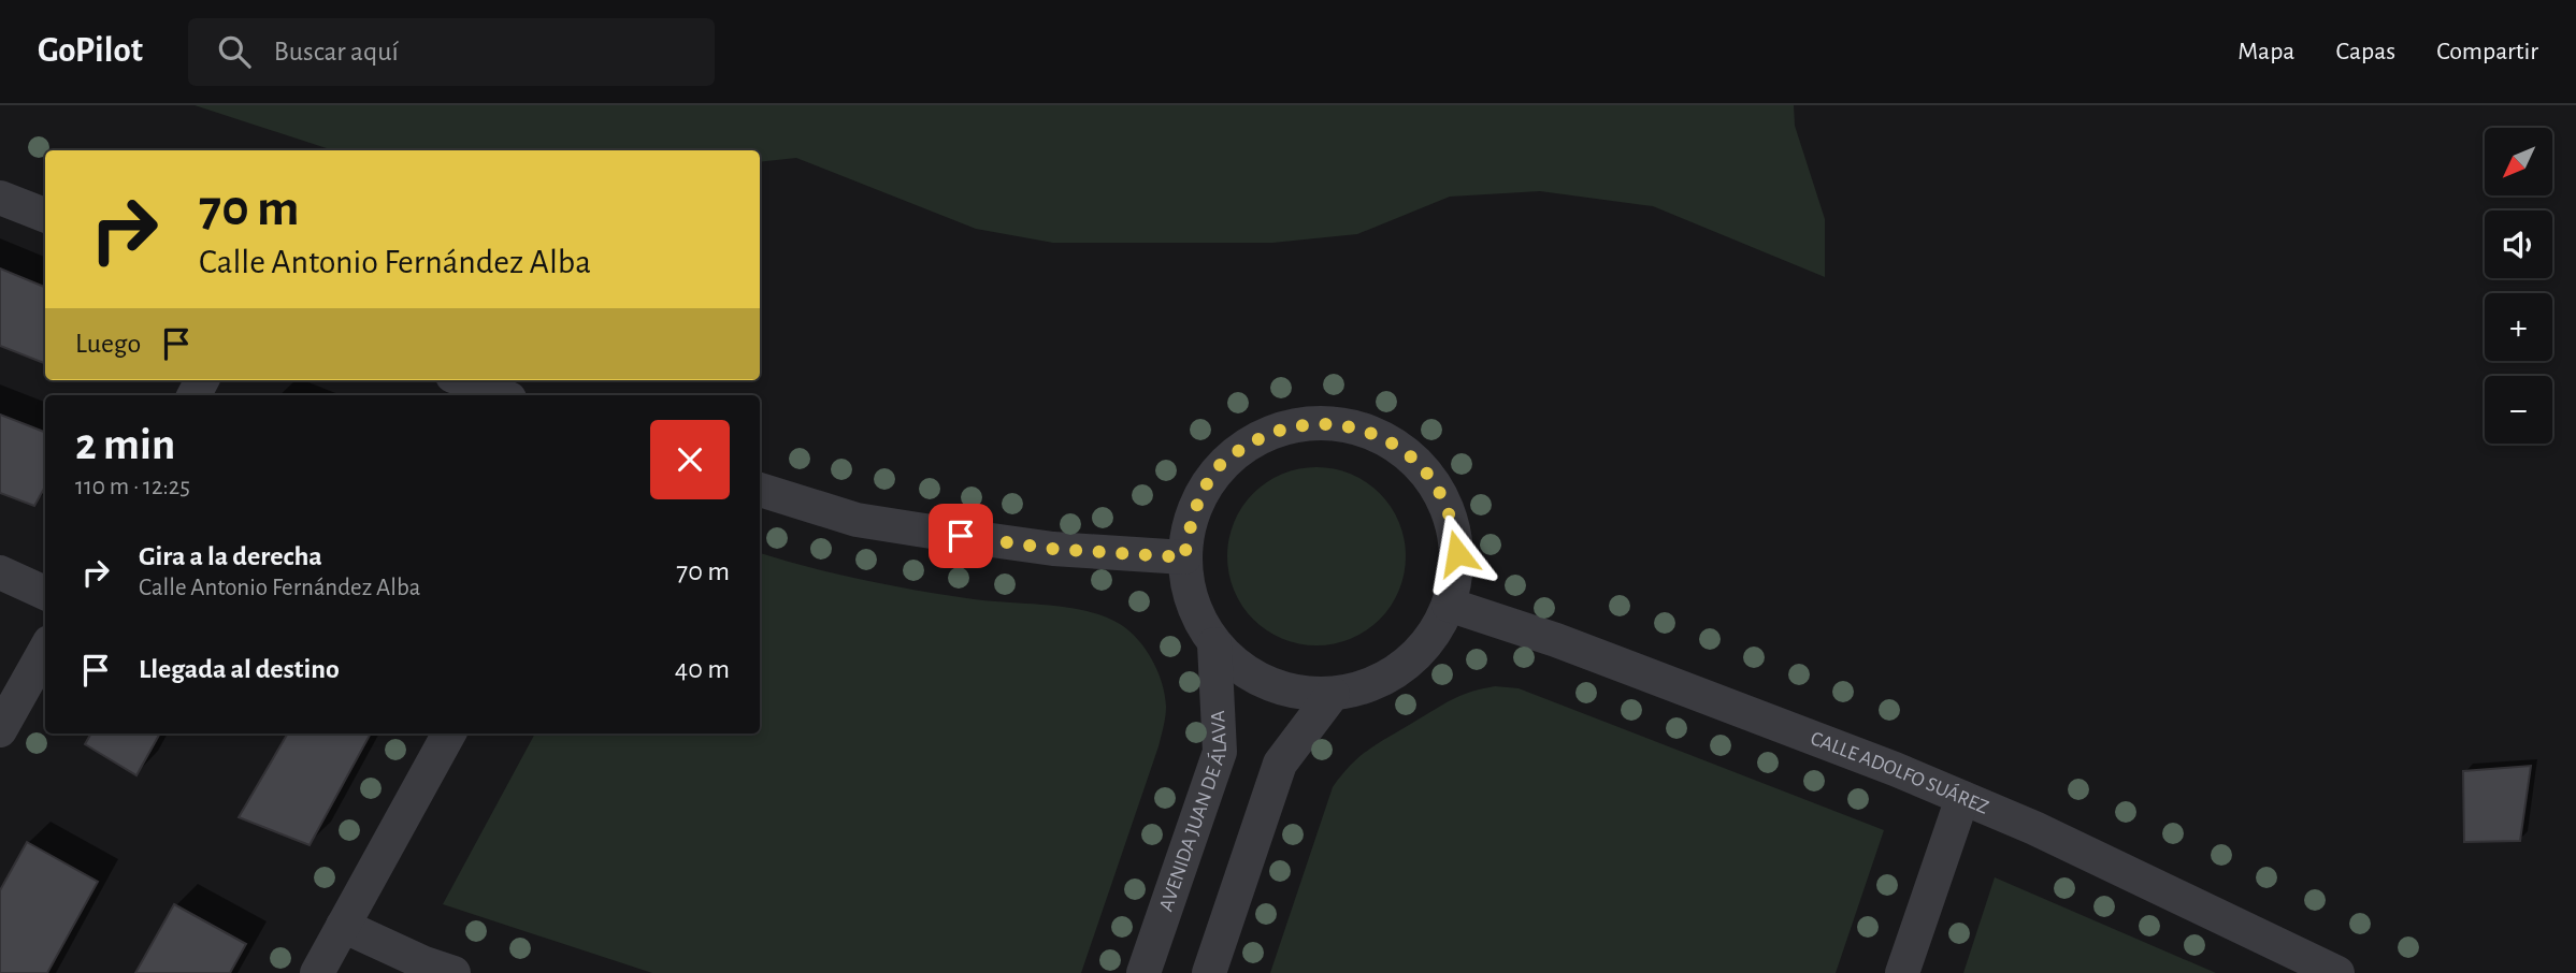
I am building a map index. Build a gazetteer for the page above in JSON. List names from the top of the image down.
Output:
{
  "streets": {
    "street": ["CALLE ADOLFO SUÁREZ", "AVENIDA JUAN DE ÁLAVA"]
  },
  "north": "bottom left",
  "page": {
    "header": "GoPilot",
    "search": "Buscar aquí",
    "nav": ["Mapa", "Capas", "Compartir"],
    "map_buttons": ["+", "−"],
    "turn": ["70 m", "Calle Antonio Fernández Alba"],
    "then": "Luego",
    "heading": ["2 min", "110 m · 12:25"],
    "list": [
      {
        "name": "Gira a la derecha",
        "note": "Calle Antonio Fernández Alba",
        "value": "70 m"
      },
      {
        "name": "Llegada al destino",
        "value": "40 m"
      }
    ]
  }
}
